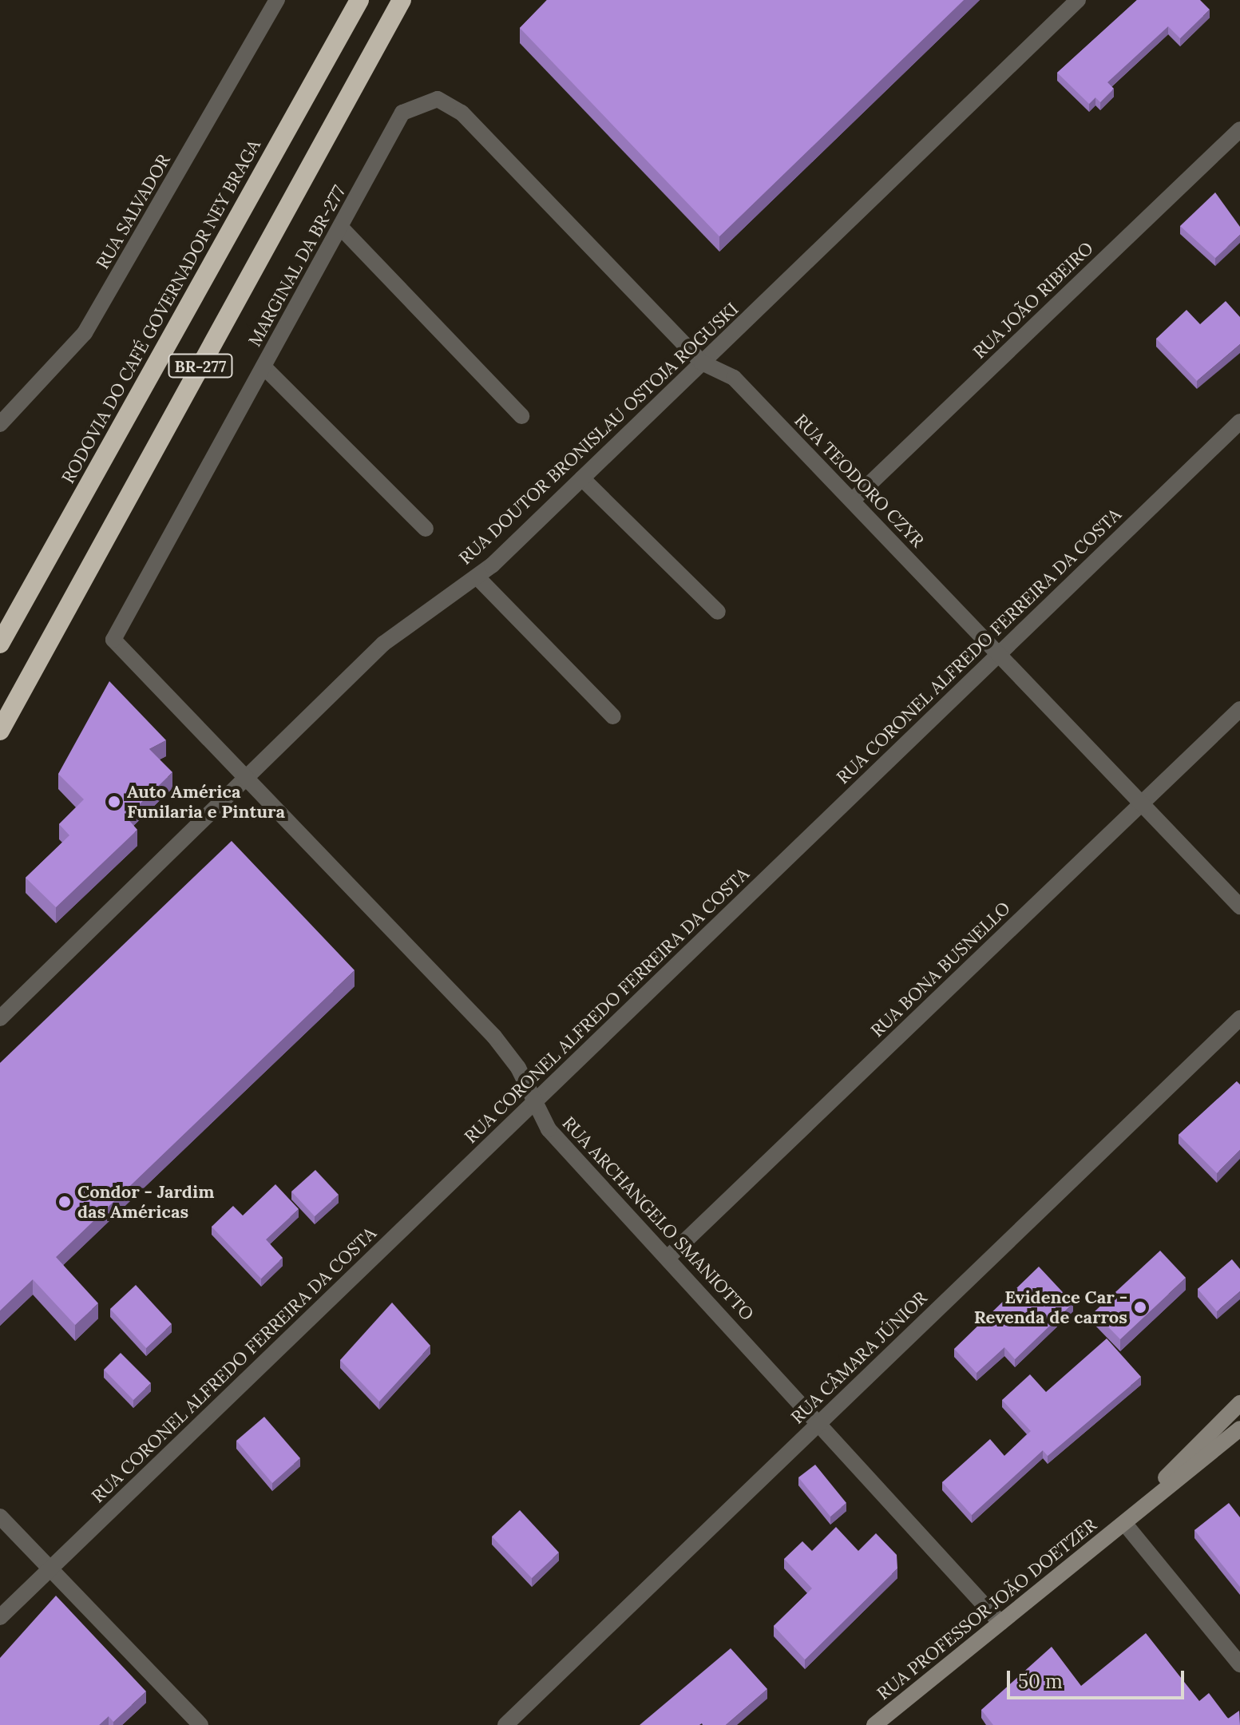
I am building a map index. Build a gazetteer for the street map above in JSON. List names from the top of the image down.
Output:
{
  "streets": {
    "highway": ["RODOVIA DO CAFÉ GOVERNADOR NEY BRAGA", "BR-277"],
    "main road": ["RUA PROFESSOR JOÃO DOETZER"],
    "street": [
      "RUA SALVADOR",
      "MARGINAL DA BR-277",
      "RUA JOÃO RIBEIRO",
      "RUA DOUTOR BRONISLAU OSTOJA ROGUSKI",
      "RUA TEODORO CZYR",
      "RUA CORONEL ALFREDO FERREIRA DA COSTA",
      "RUA BONA BUSNELLO",
      "RUA ARCHANGELO SMANIOTTO",
      "RUA CÂMARA JÚNIOR"
    ]
  },
  "crossings": [
    ["MARGINAL DA BR-277", "RUA TEODORO CZYR"],
    ["MARGINAL DA BR-277", "RUA ARCHANGELO SMANIOTTO"],
    ["RUA JOÃO RIBEIRO", "RUA TEODORO CZYR"],
    ["RUA DOUTOR BRONISLAU OSTOJA ROGUSKI", "RUA TEODORO CZYR"],
    ["RUA DOUTOR BRONISLAU OSTOJA ROGUSKI", "RUA ARCHANGELO SMANIOTTO"],
    ["RUA TEODORO CZYR", "RUA CORONEL ALFREDO FERREIRA DA COSTA"],
    ["RUA TEODORO CZYR", "RUA BONA BUSNELLO"],
    ["RUA CORONEL ALFREDO FERREIRA DA COSTA", "RUA ARCHANGELO SMANIOTTO"],
    ["RUA BONA BUSNELLO", "RUA ARCHANGELO SMANIOTTO"],
    ["RUA ARCHANGELO SMANIOTTO", "RUA CÂMARA JÚNIOR"],
    ["RUA ARCHANGELO SMANIOTTO", "RUA PROFESSOR JOÃO DOETZER"]
  ],
  "places": ["Auto América Funilaria e Pintura", "Condor - Jardim das Américas", "Evidence Car - Revenda de carros"],
  "scale_bar": "50 m"
}
